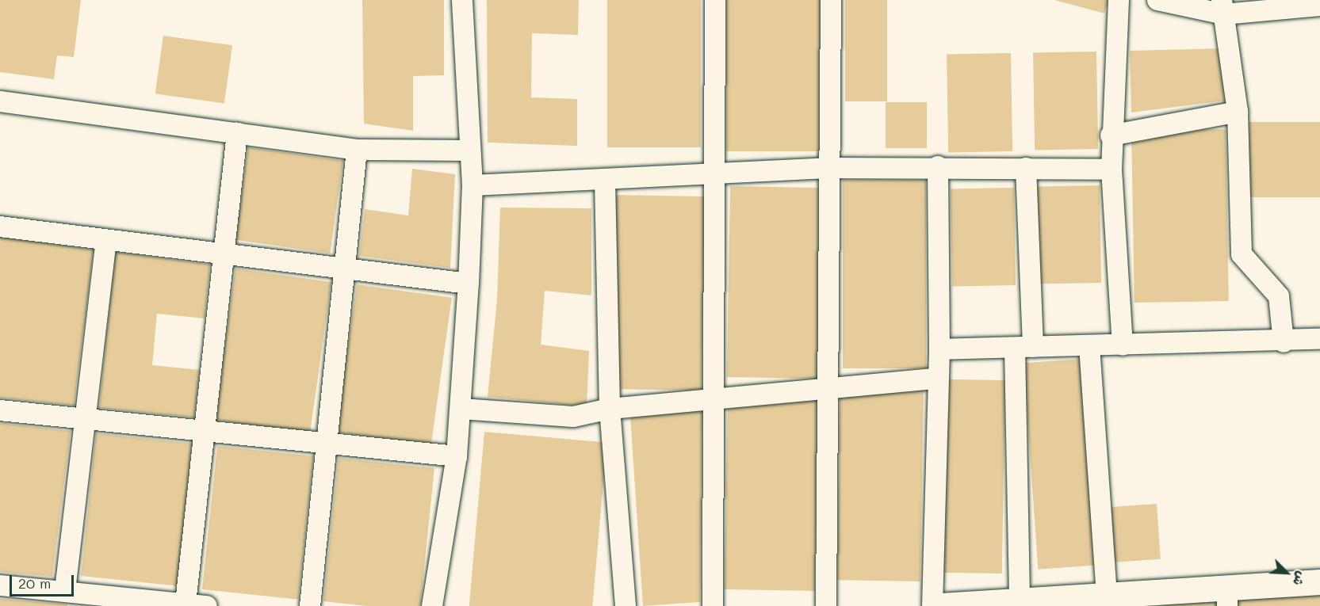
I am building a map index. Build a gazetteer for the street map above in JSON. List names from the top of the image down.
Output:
{
  "scale_bar": "20 m",
  "north": "bottom right"
}
